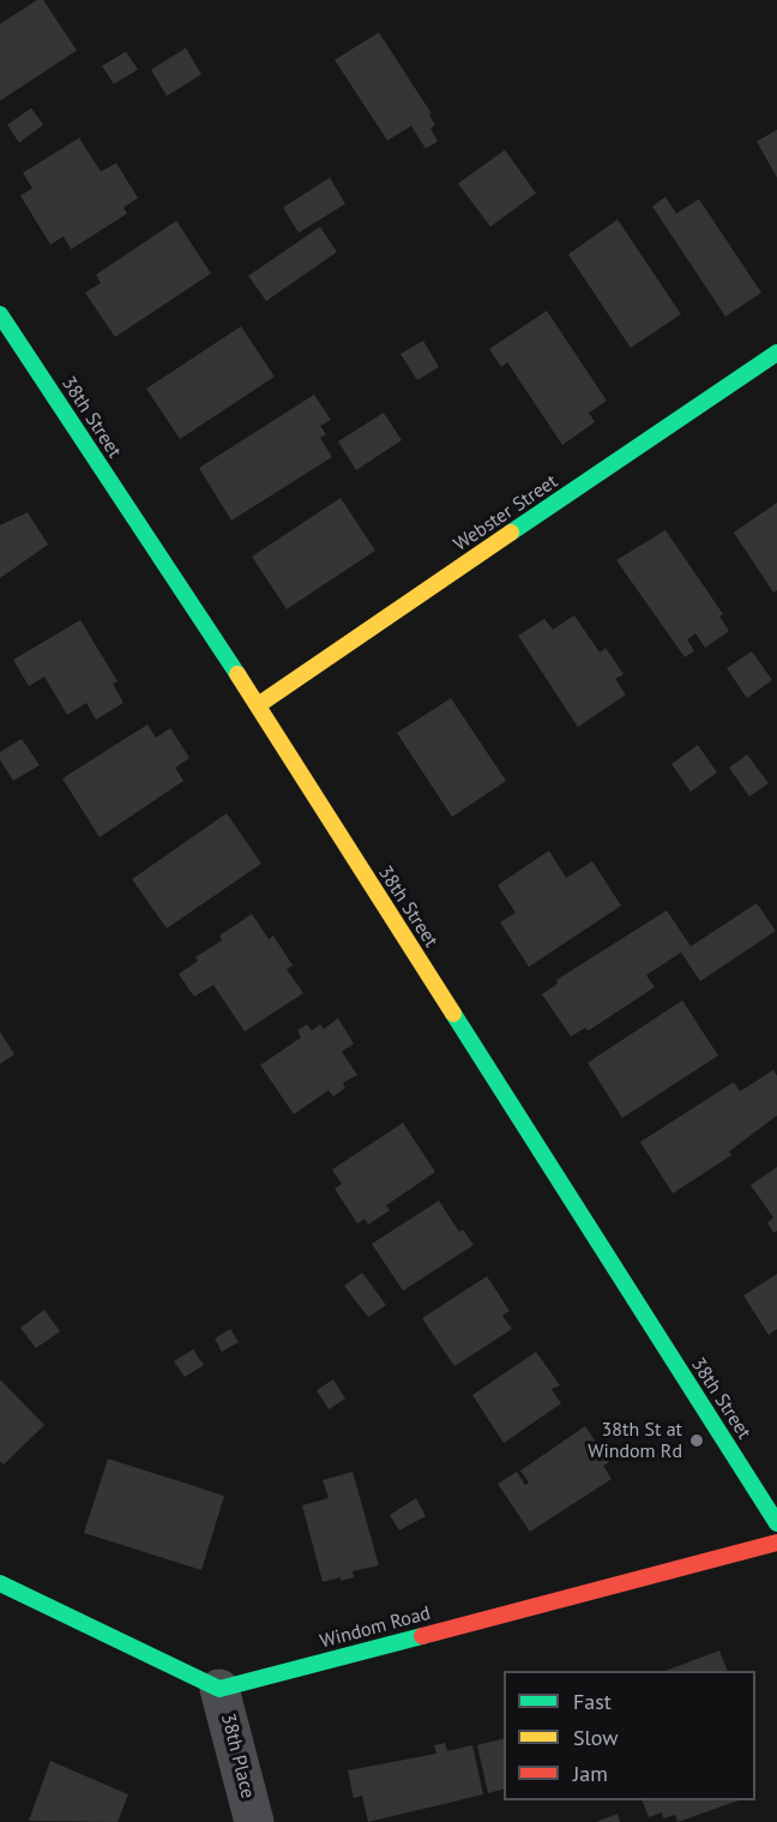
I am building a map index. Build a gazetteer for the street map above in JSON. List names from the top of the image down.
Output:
{
  "streets": {
    "street": [
      "38th Street",
      "Webster Street",
      "Windom Road",
      "38th Place"
    ]
  },
  "crossings": [
    ["38th Street", "Webster Street"],
    ["Windom Road", "38th Place"]
  ],
  "places": ["38th St at Windom Rd"],
  "legend": ["Fast", "Slow", "Jam"]
}
